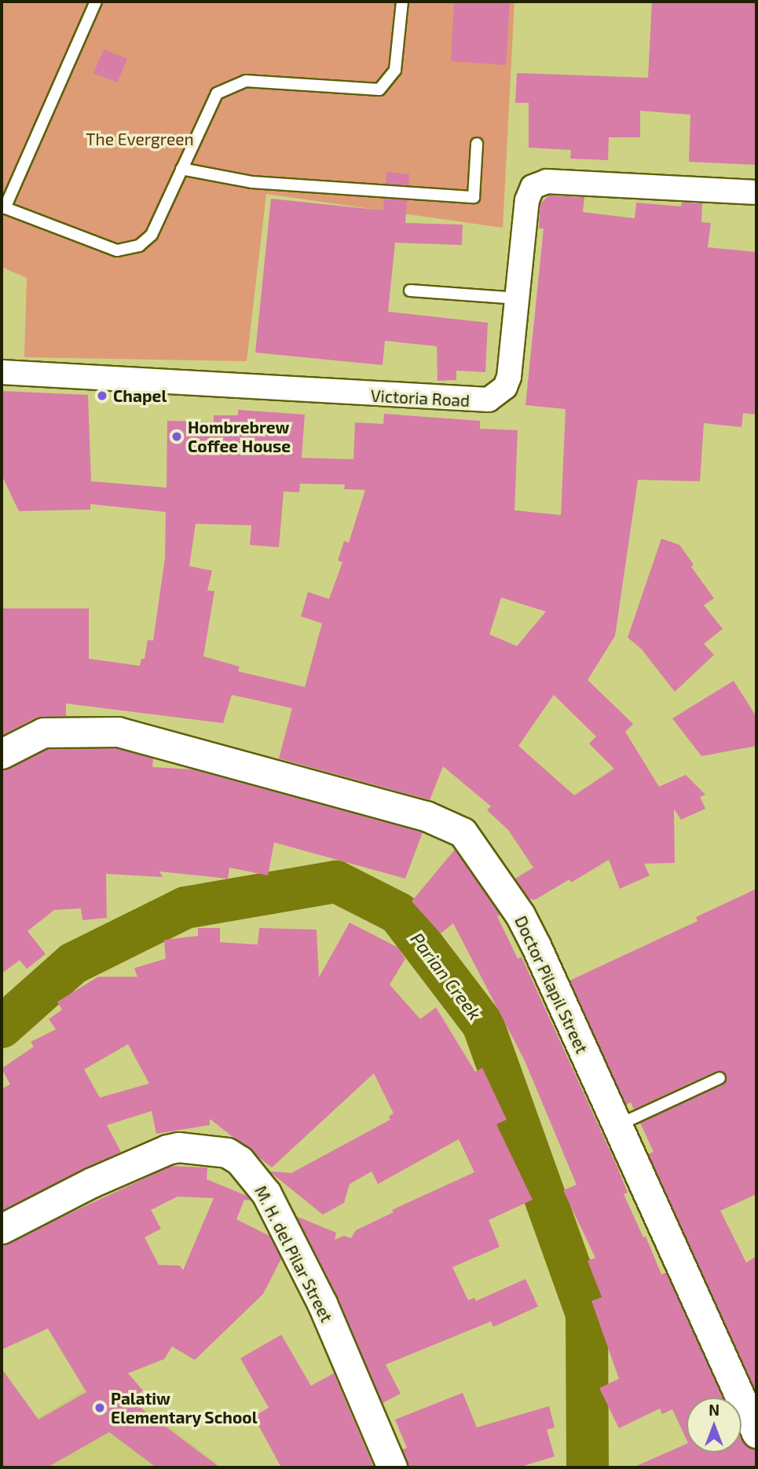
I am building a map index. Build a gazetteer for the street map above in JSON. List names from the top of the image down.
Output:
{
  "streets": {
    "street": ["Victoria Road", "Doctor Pilapil Street", "M. H. del Pilar Street"]
  },
  "water": ["Parian Creek"],
  "parks": ["The Evergreen"],
  "places": ["Chapel", "Hombrebrew Coffee House", "Palatiw Elementary School"],
  "north": "top"
}
